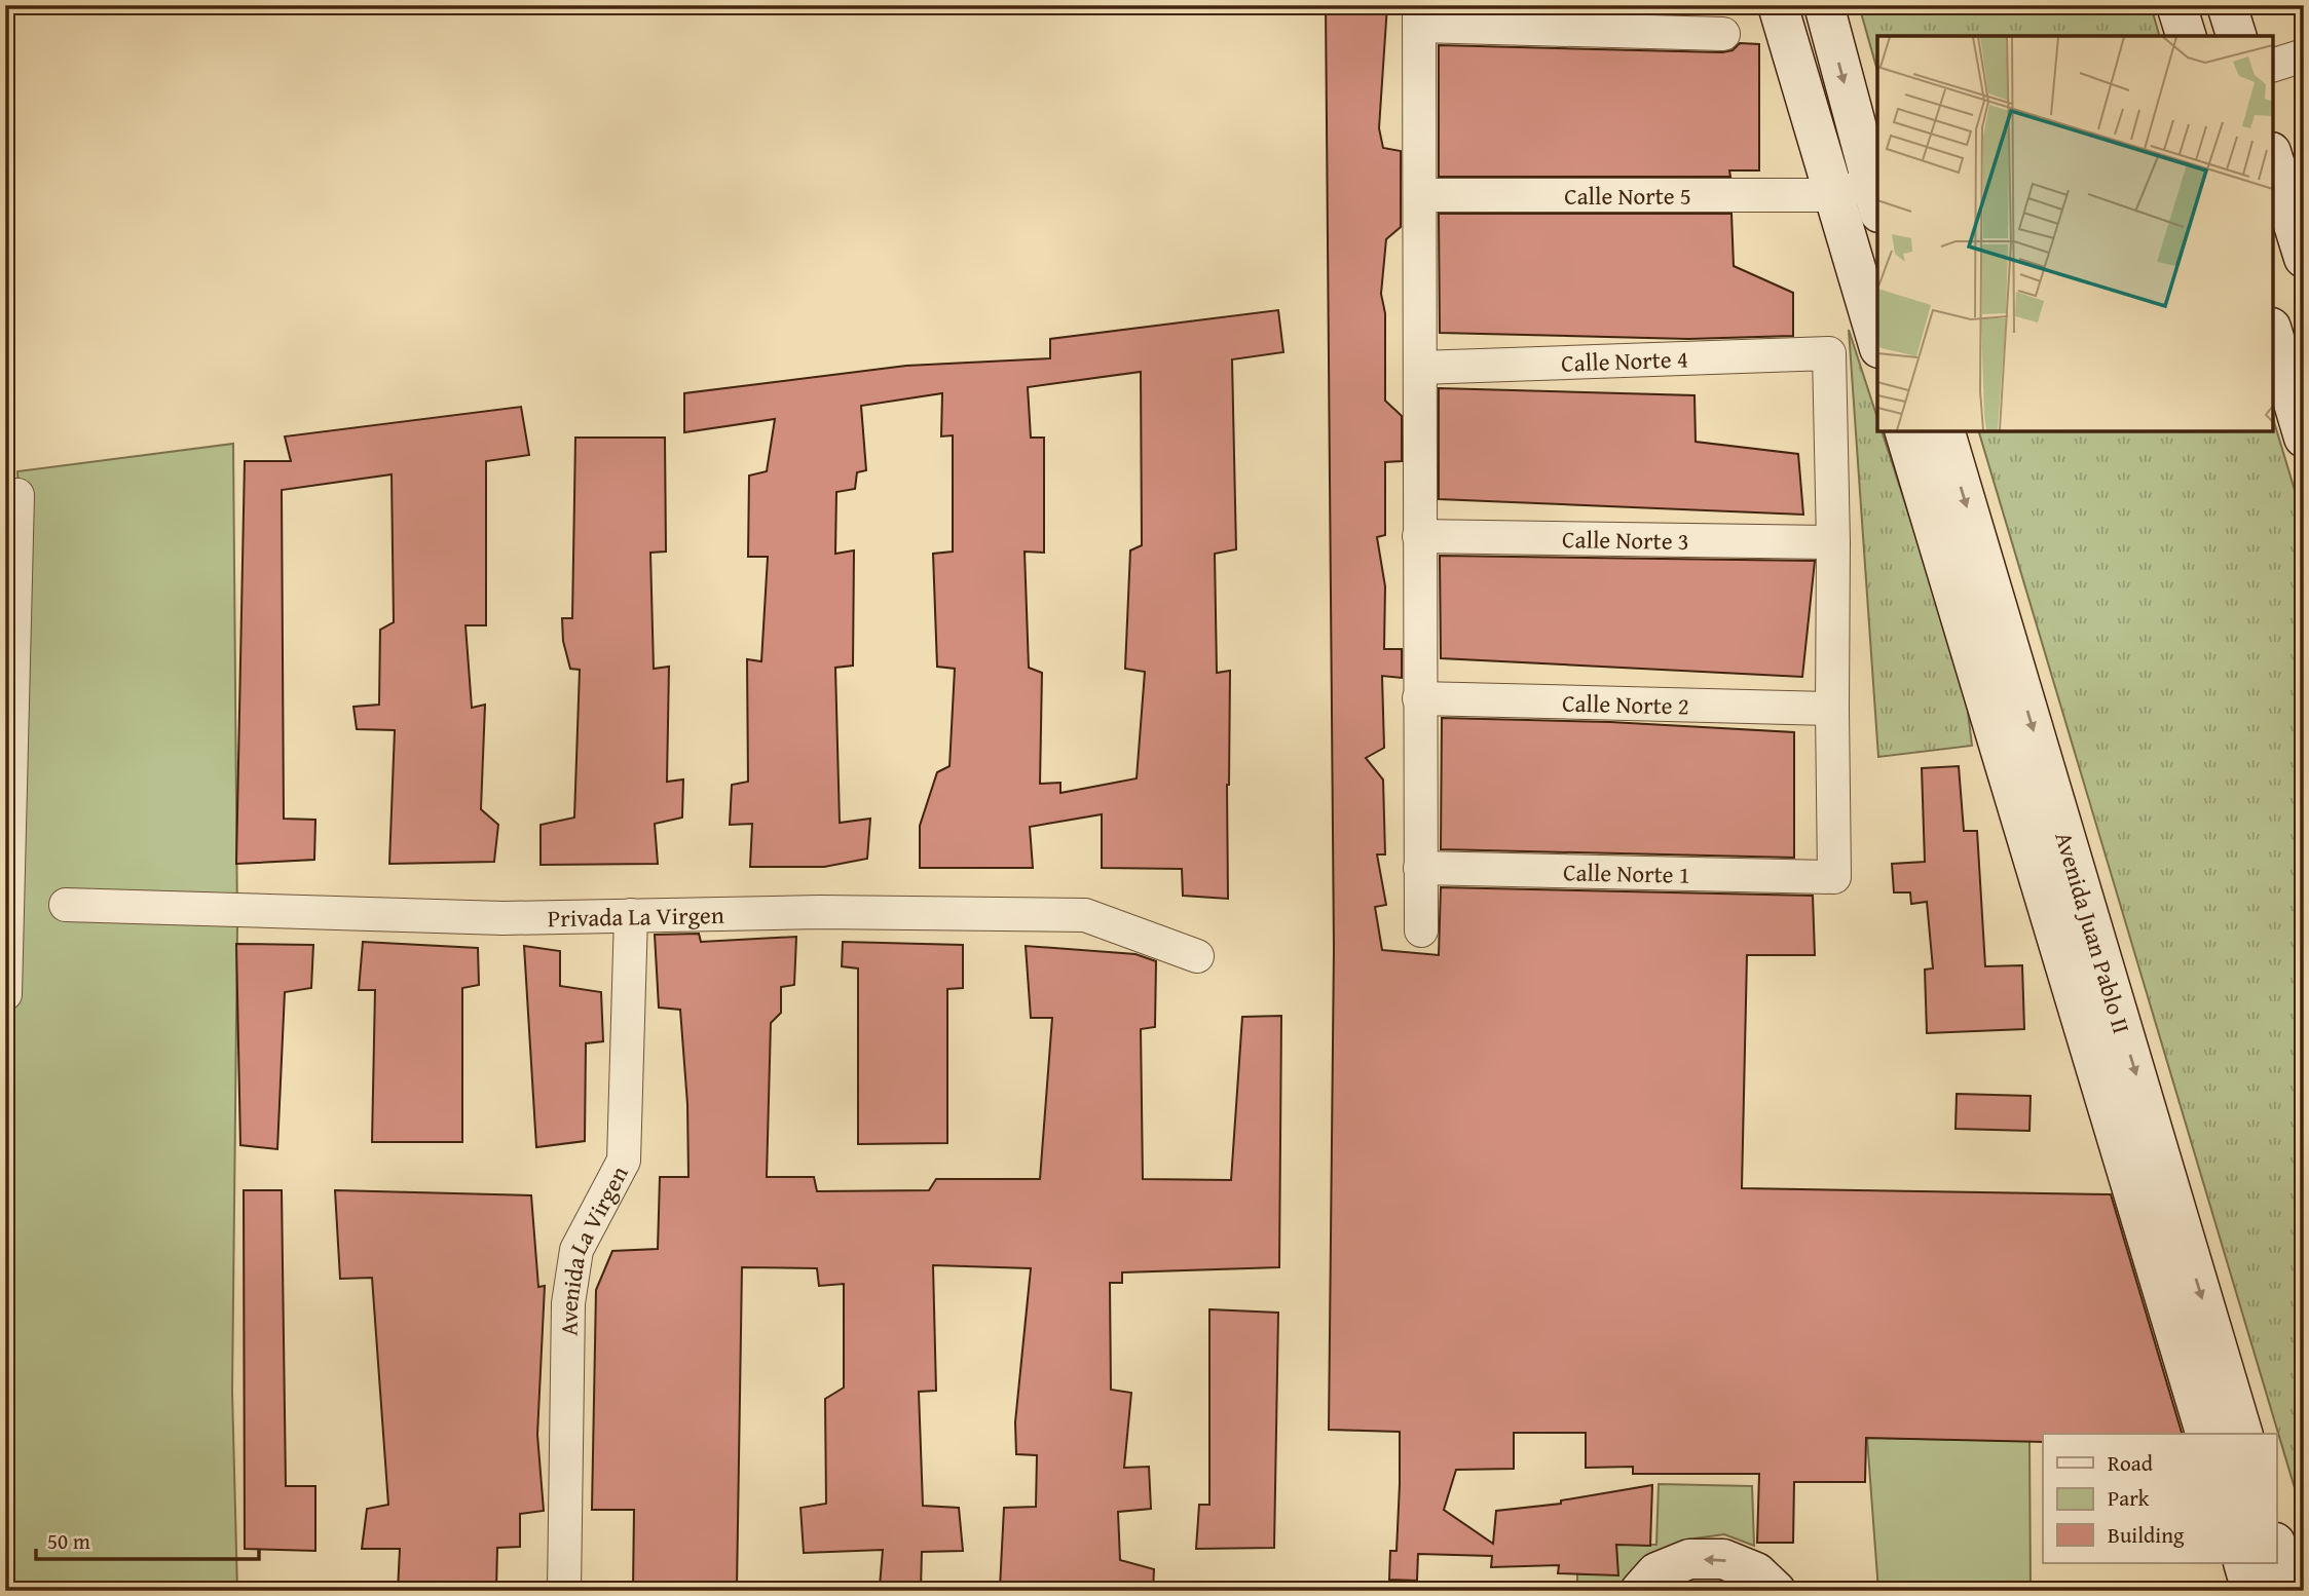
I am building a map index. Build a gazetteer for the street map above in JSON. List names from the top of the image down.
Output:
{
  "streets": {
    "street": [
      "Calle Norte 5",
      "Calle Norte 4",
      "Calle Norte 3",
      "Calle Norte 2",
      "Calle Norte 1",
      "Privada La Virgen",
      "Avenida Juan Pablo II",
      "Avenida La Virgen"
    ]
  },
  "crossings": [
    ["Calle Norte 4", "Calle Norte 3"],
    ["Calle Norte 2", "Calle Norte 1"],
    ["Privada La Virgen", "Avenida La Virgen"]
  ],
  "legend": ["Road", "Park", "Building"],
  "scale_bar": "50 m"
}
